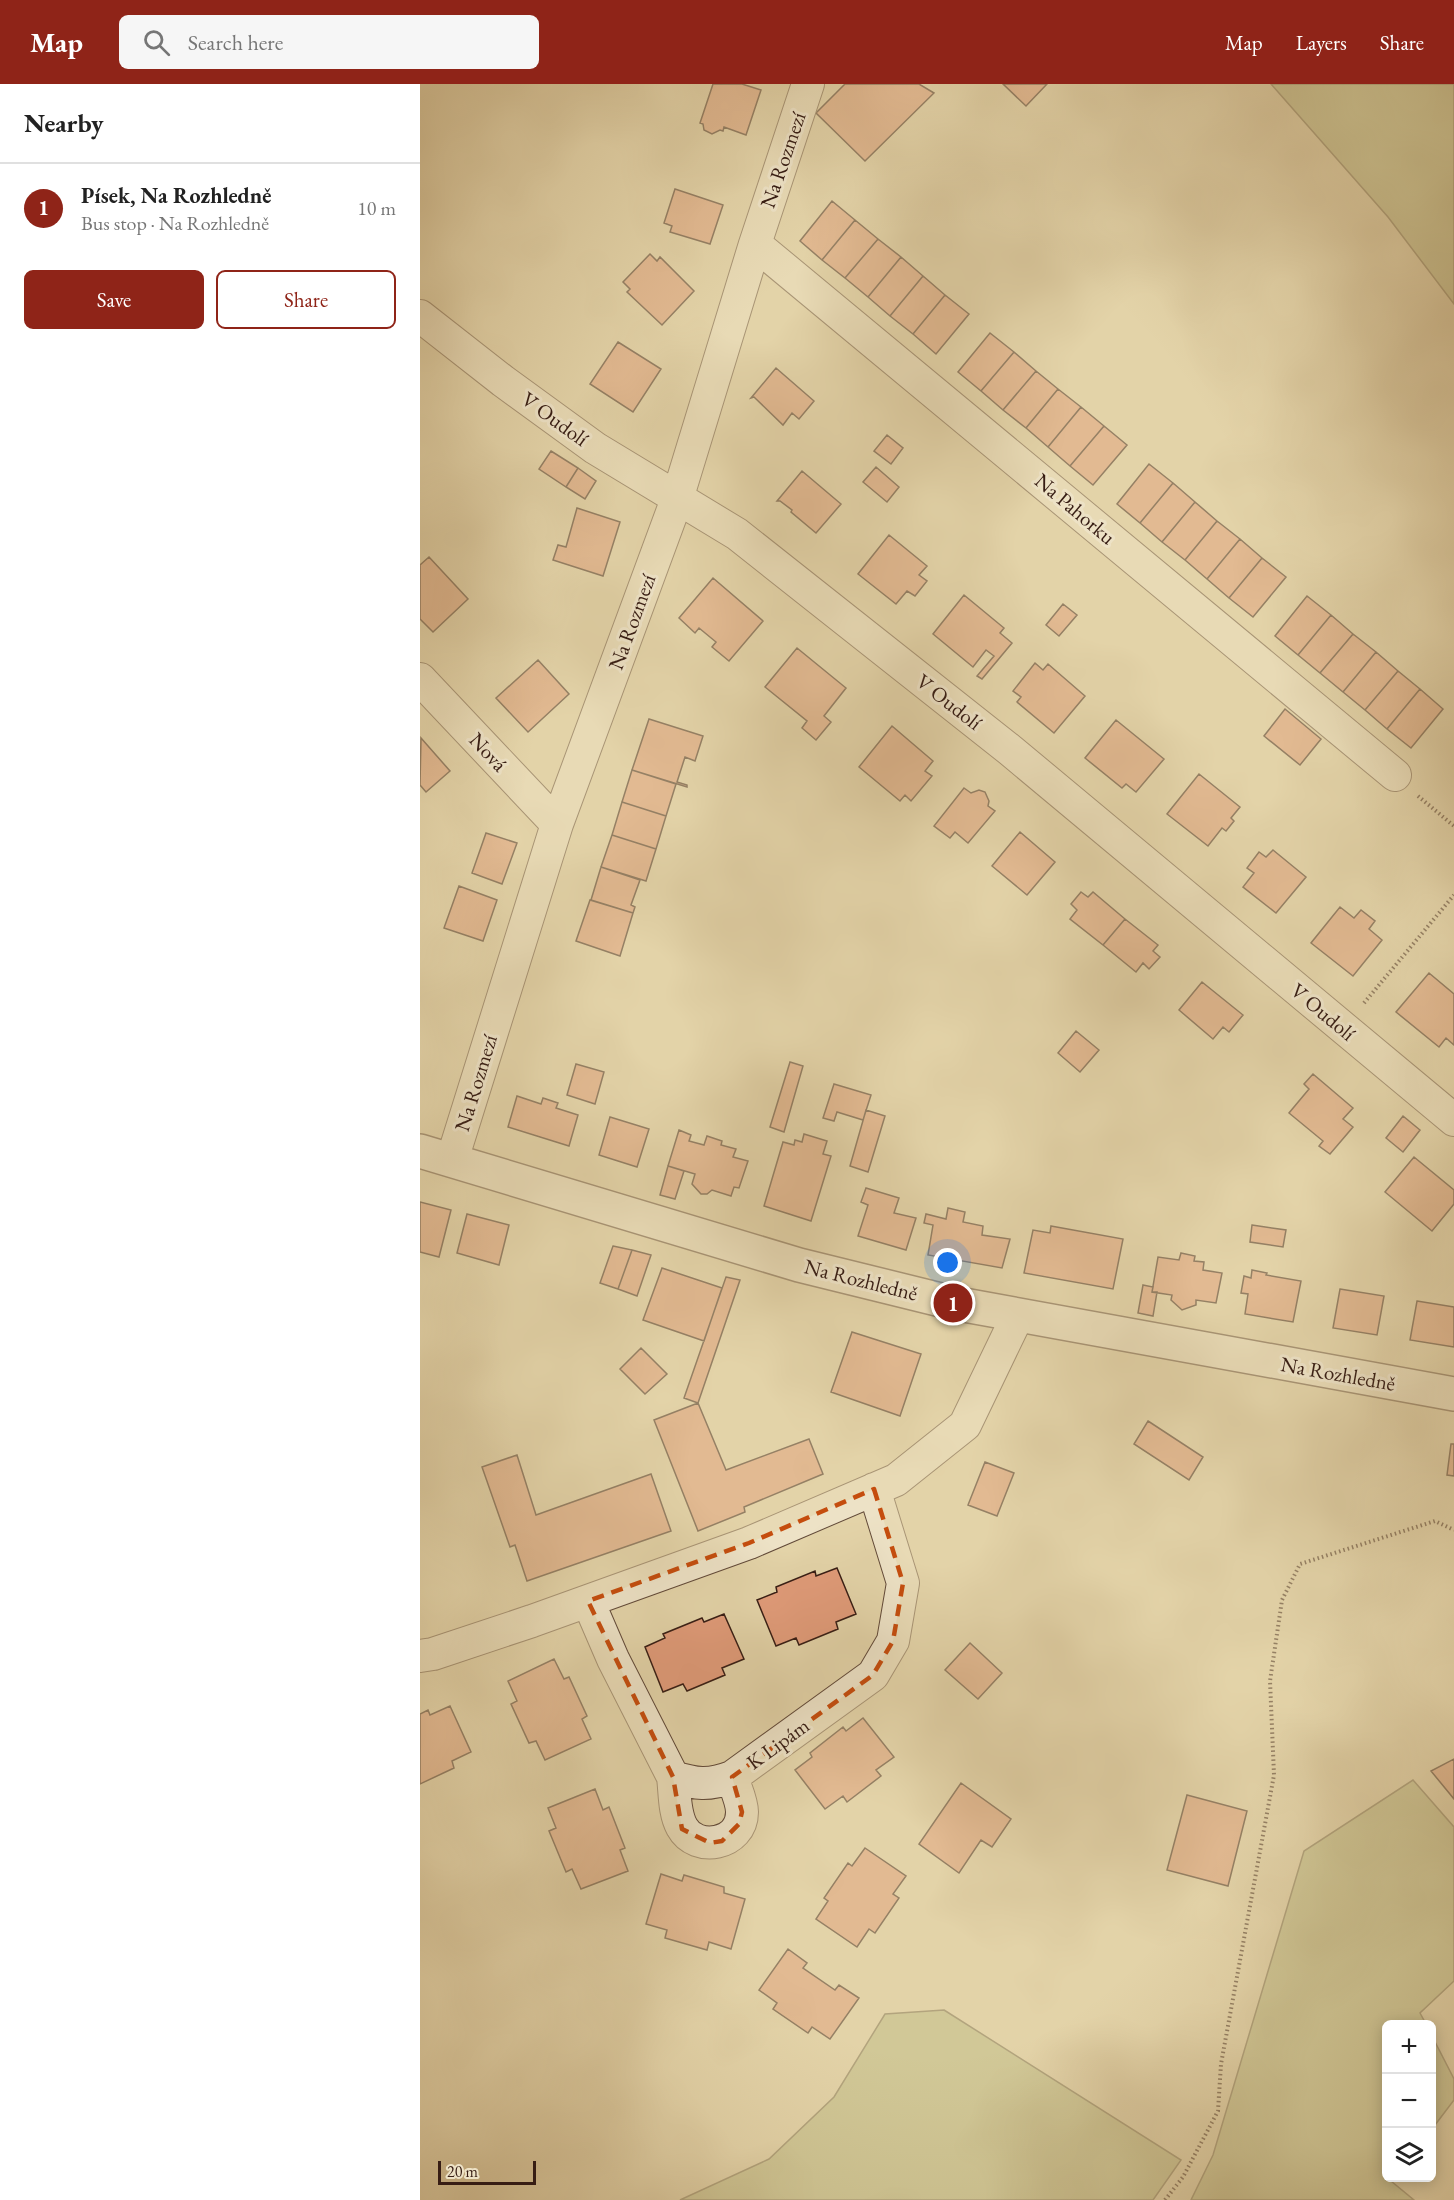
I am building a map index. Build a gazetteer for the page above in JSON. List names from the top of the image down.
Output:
{
  "streets": {
    "street": [
      "Na Rozmezí",
      "V Oudolí",
      "Na Pahorku",
      "Nová",
      "Na Rozhledně",
      "K Lipám"
    ]
  },
  "crossings": [
    ["Na Rozmezí", "V Oudolí"],
    ["Na Rozmezí", "Na Pahorku"],
    ["Na Rozmezí", "Nová"],
    ["Na Rozmezí", "Na Rozhledně"]
  ],
  "scale_bar": "20 m",
  "page": {
    "header": "Map",
    "search": "Search here",
    "nav": ["Map", "Layers", "Share"],
    "heading": "Nearby",
    "list": [
      {
        "mark": "1",
        "name": "Písek, Na Rozhledně",
        "note": "Bus stop · Na Rozhledně",
        "value": "10 m"
      }
    ],
    "buttons": ["Save", "Share"],
    "pins": "1",
    "map_buttons": ["+", "−"],
    "scale": "20 m"
  }
}
